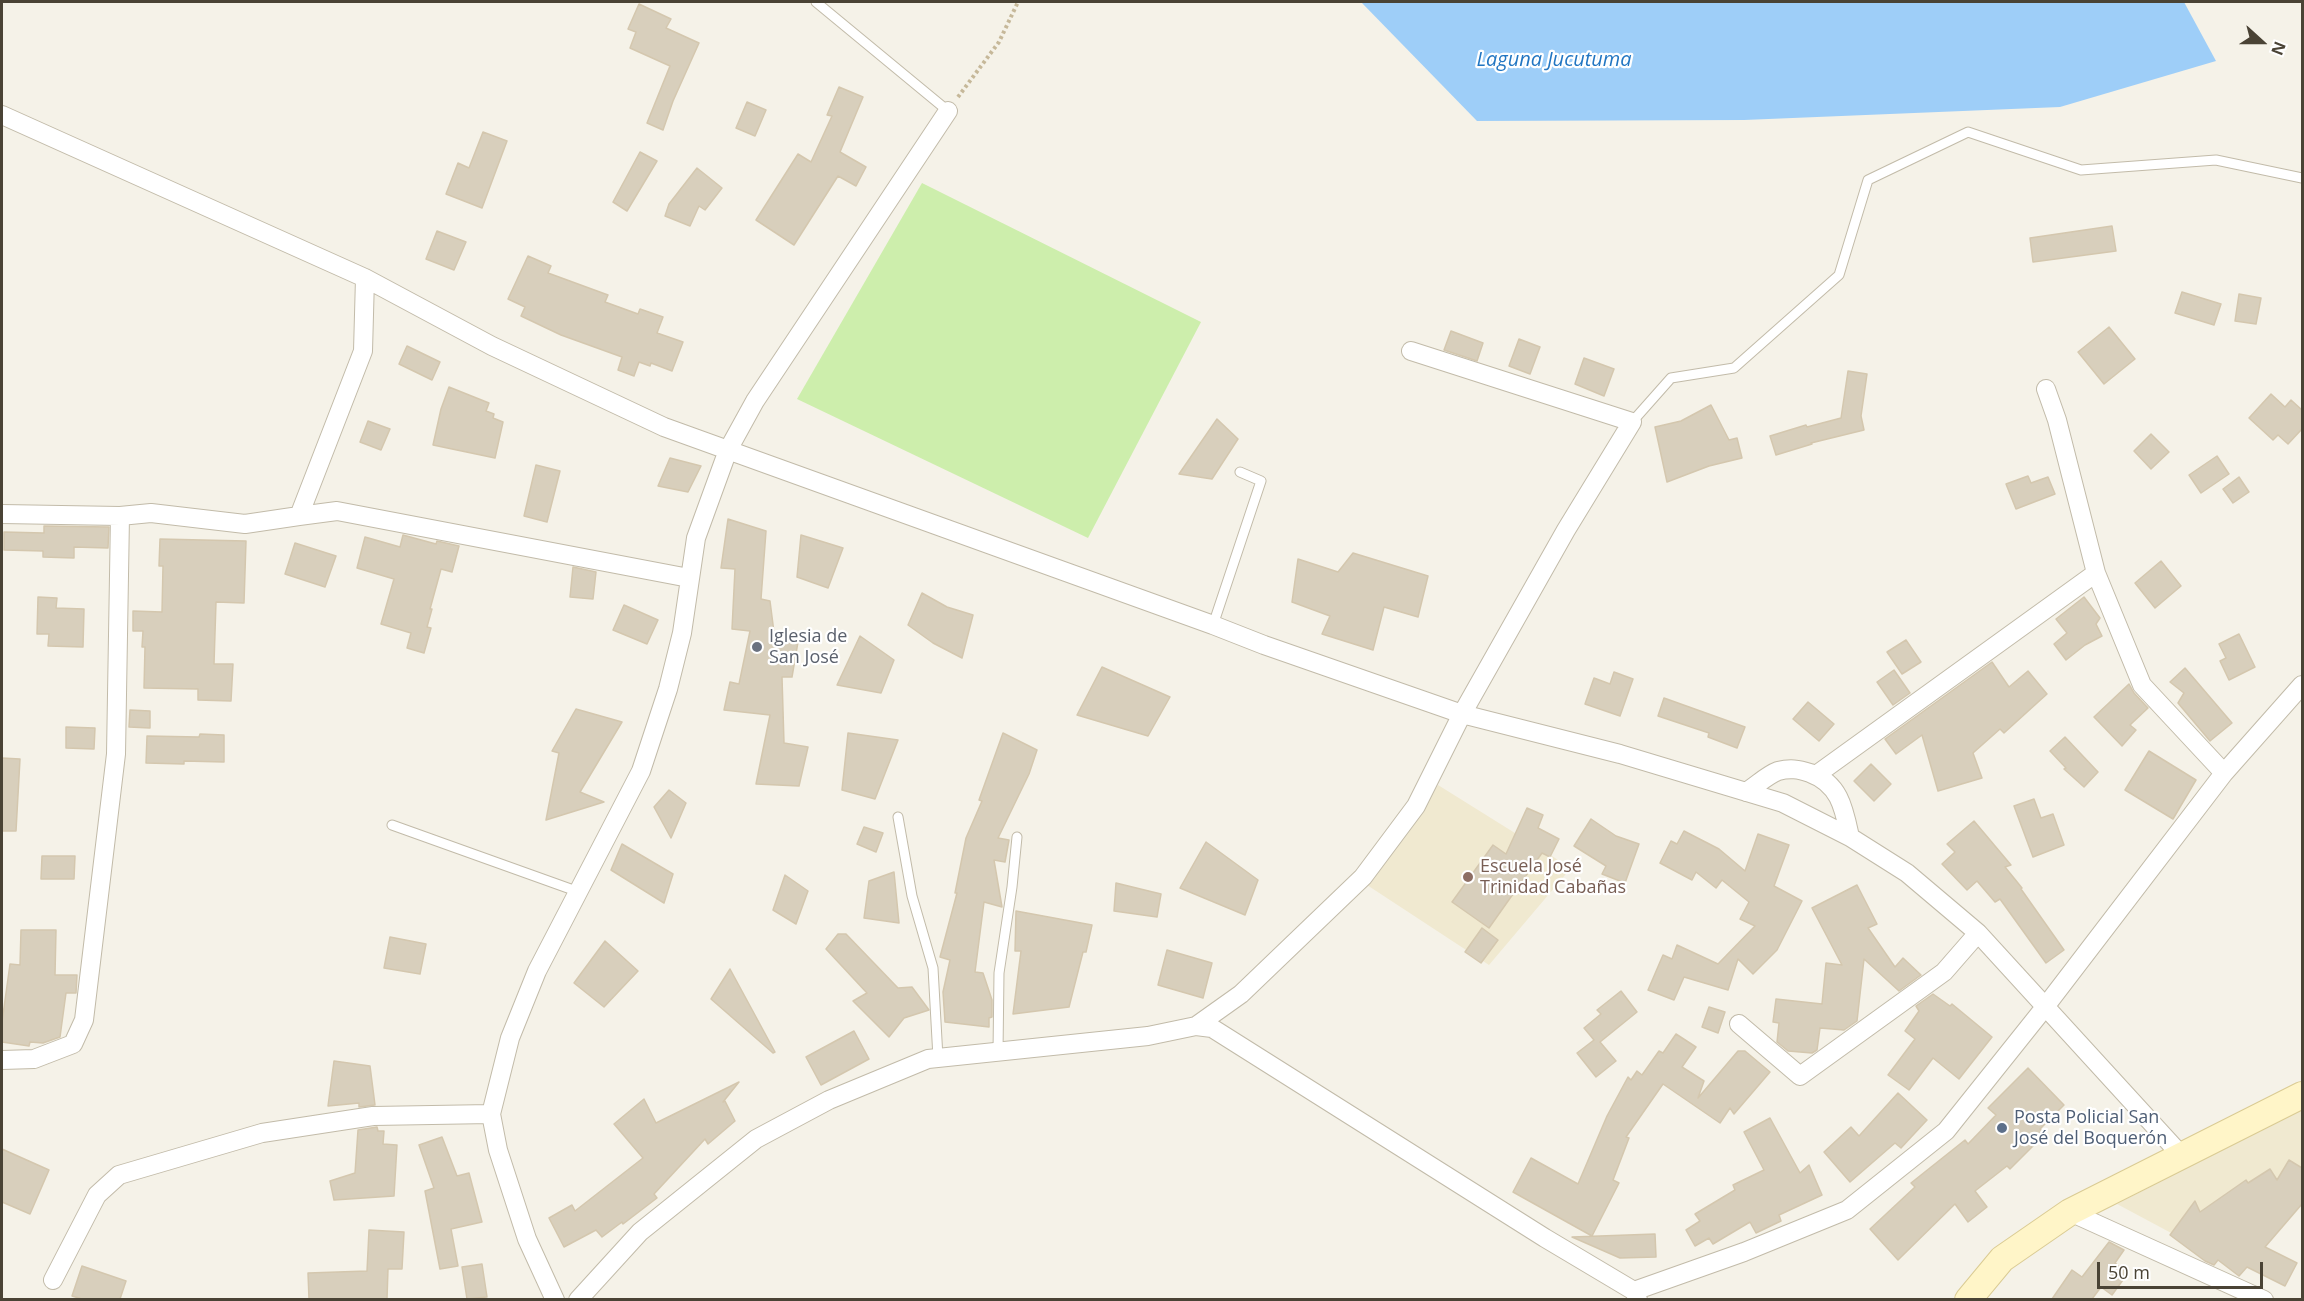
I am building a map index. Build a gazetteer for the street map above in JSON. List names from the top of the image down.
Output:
{
  "water": ["Laguna Jucutuma"],
  "places": ["Iglesia de San José", "Escuela José Trinidad Cabañas", "Posta Policial San José del Boquerón"],
  "scale_bar": "50 m",
  "north": "right"
}
